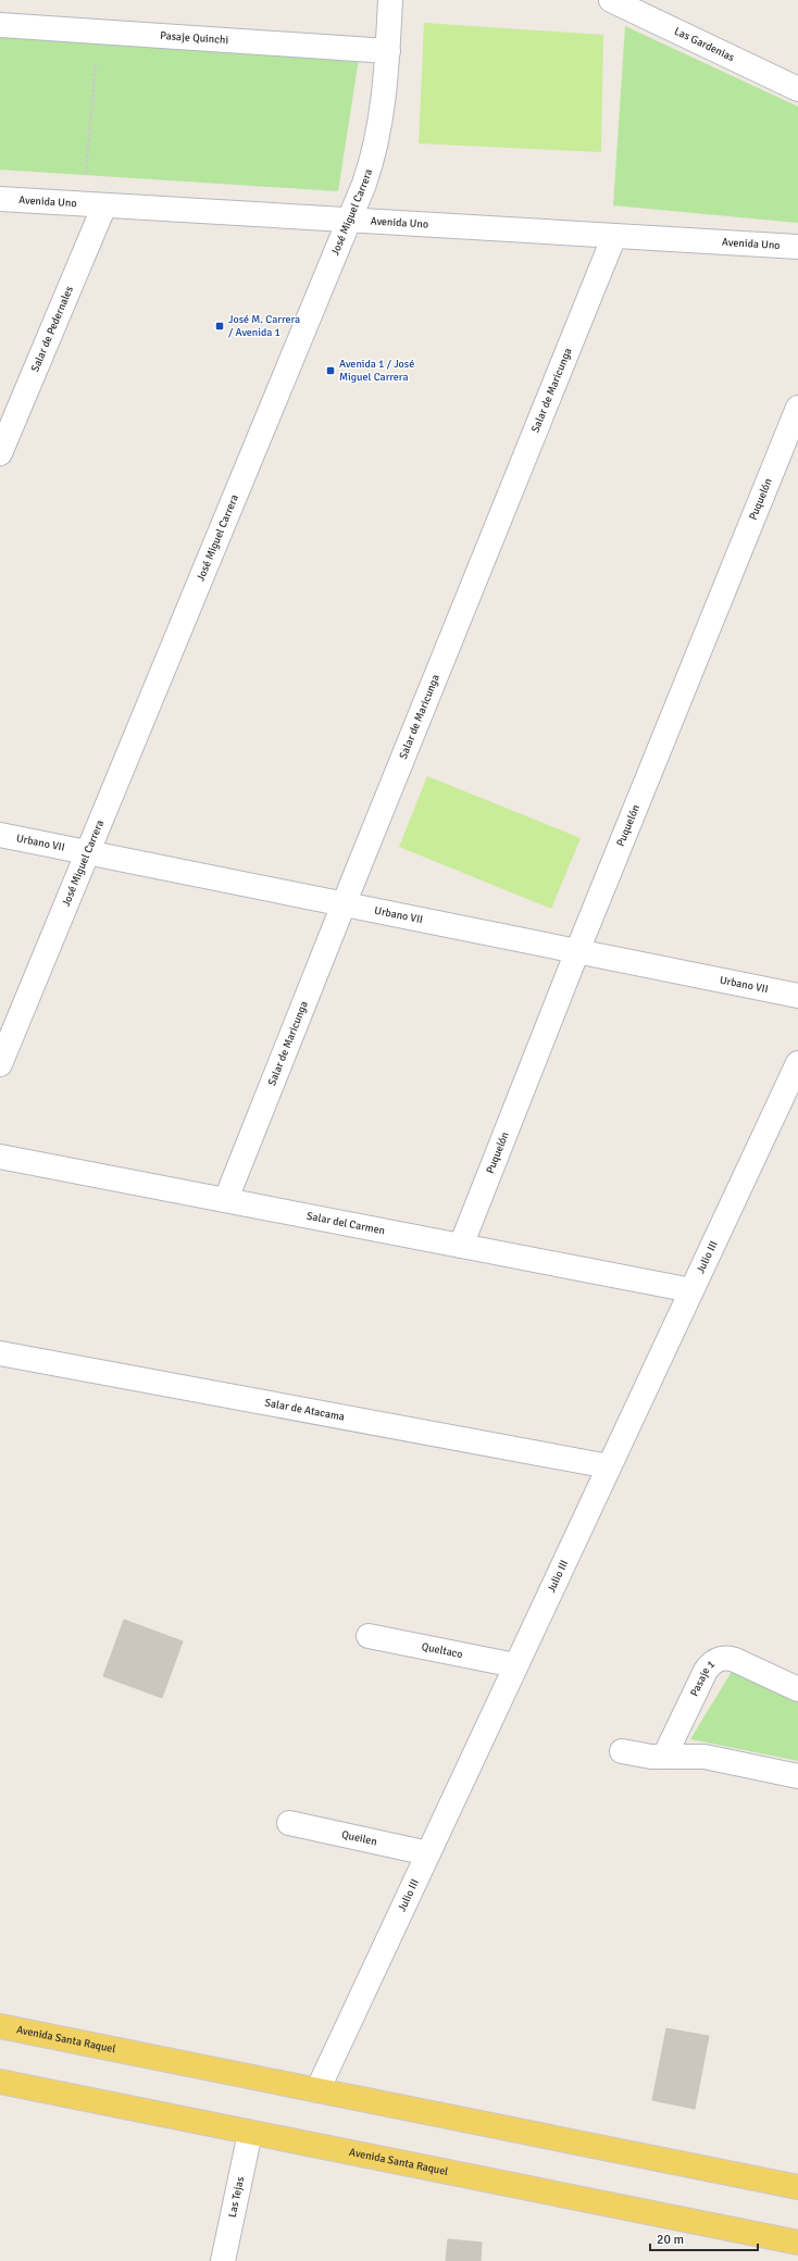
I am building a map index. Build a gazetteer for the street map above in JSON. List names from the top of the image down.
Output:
{
  "streets": {
    "main road": ["Avenida Santa Raquel"],
    "street": [
      "Pasaje Quinchi",
      "Las Gardenias",
      "Avenida Uno",
      "José Miguel Carrera",
      "Salar de Pedernales",
      "Salar de Maricunga",
      "Puquelón",
      "Urbano VII",
      "Salar del Carmen",
      "Julio III",
      "Salar de Atacama",
      "Queltaco",
      "Pasaje 1",
      "Queilen",
      "Las Tejas"
    ]
  },
  "crossings": [
    ["Pasaje Quinchi", "José Miguel Carrera"],
    ["Avenida Uno", "José Miguel Carrera"],
    ["Avenida Uno", "Salar de Pedernales"],
    ["Avenida Uno", "Salar de Maricunga"],
    ["José Miguel Carrera", "Urbano VII"],
    ["Salar de Maricunga", "Urbano VII"],
    ["Salar de Maricunga", "Salar del Carmen"],
    ["Puquelón", "Urbano VII"],
    ["Puquelón", "Salar del Carmen"],
    ["Salar del Carmen", "Julio III"],
    ["Julio III", "Salar de Atacama"],
    ["Julio III", "Queltaco"],
    ["Julio III", "Queilen"],
    ["Julio III", "Avenida Santa Raquel"],
    ["Avenida Santa Raquel", "Las Tejas"]
  ],
  "places": {
    "transit": ["José M. Carrera / Avenida 1", "Avenida 1 / José Miguel Carrera"]
  },
  "scale_bar": "20 m"
}
